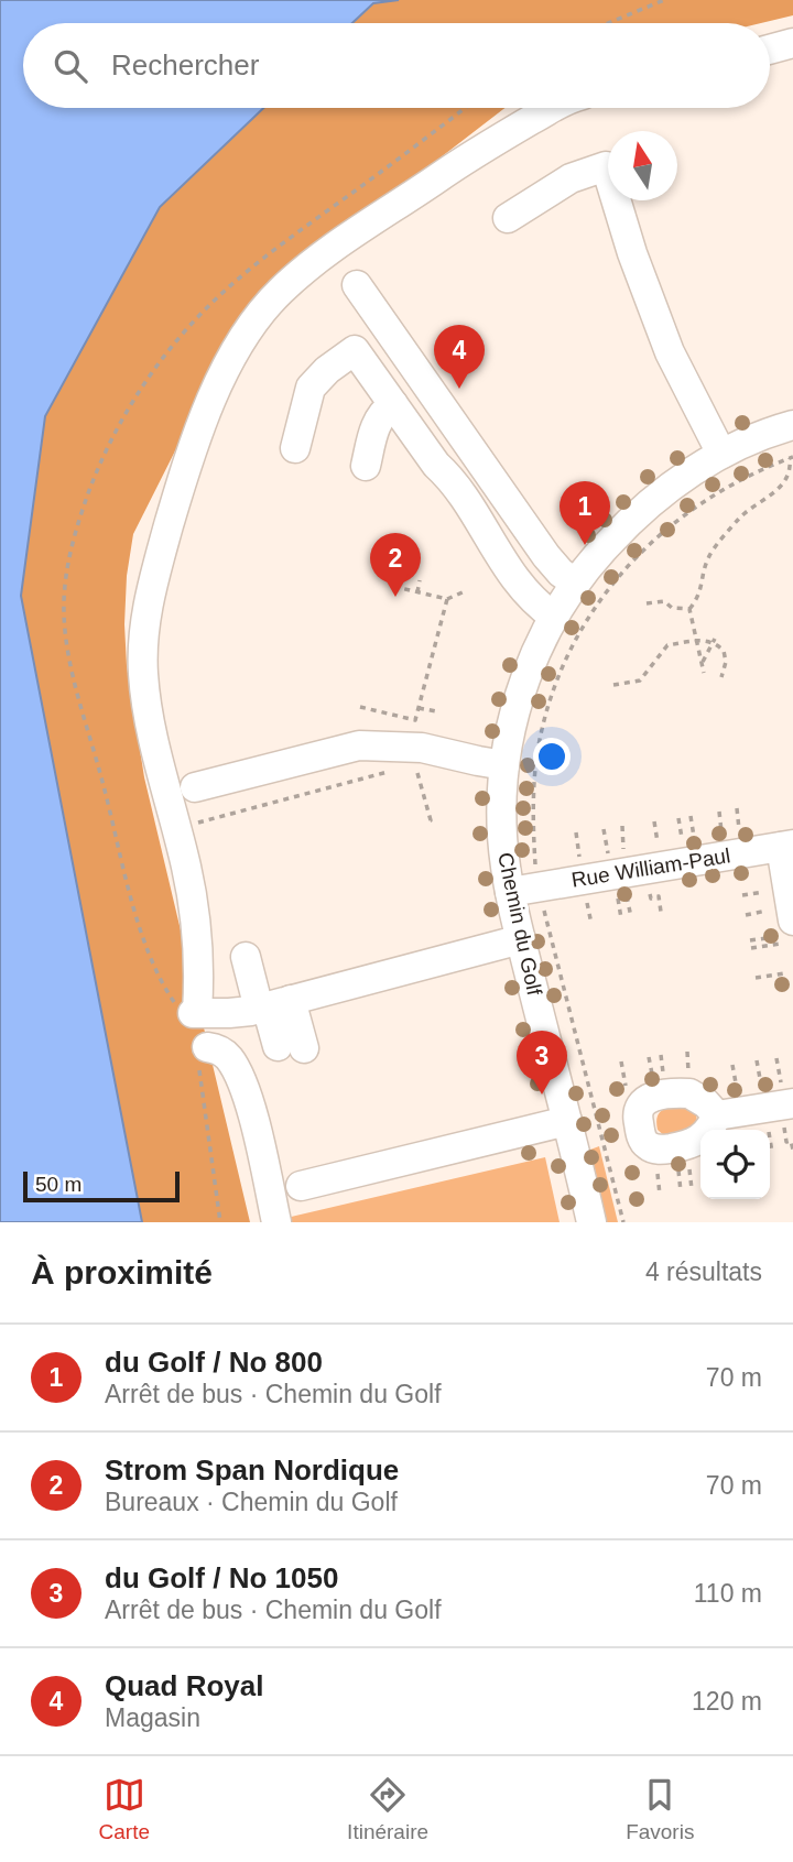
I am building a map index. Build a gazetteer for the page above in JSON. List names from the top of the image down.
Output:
{
  "streets": {
    "street": ["Rue William-Paul", "Chemin du Golf"]
  },
  "crossings": [
    ["Rue William-Paul", "Chemin du Golf"]
  ],
  "scale_bar": "50 m",
  "north": "top",
  "page": {
    "search": "Rechercher",
    "pins": [
      "4",
      "1",
      "2",
      "3"
    ],
    "scale": "50 m",
    "heading": ["À proximité", "4 résultats"],
    "list": [
      {
        "mark": "1",
        "name": "du Golf / No 800",
        "note": "Arrêt de bus · Chemin du Golf",
        "value": "70 m"
      },
      {
        "mark": "2",
        "name": "Strom Span Nordique",
        "note": "Bureaux · Chemin du Golf",
        "value": "70 m"
      },
      {
        "mark": "3",
        "name": "du Golf / No 1050",
        "note": "Arrêt de bus · Chemin du Golf",
        "value": "110 m"
      },
      {
        "mark": "4",
        "name": "Quad Royal",
        "note": "Magasin",
        "value": "120 m"
      }
    ],
    "nav": ["Carte", "Itinéraire", "Favoris"]
  }
}
